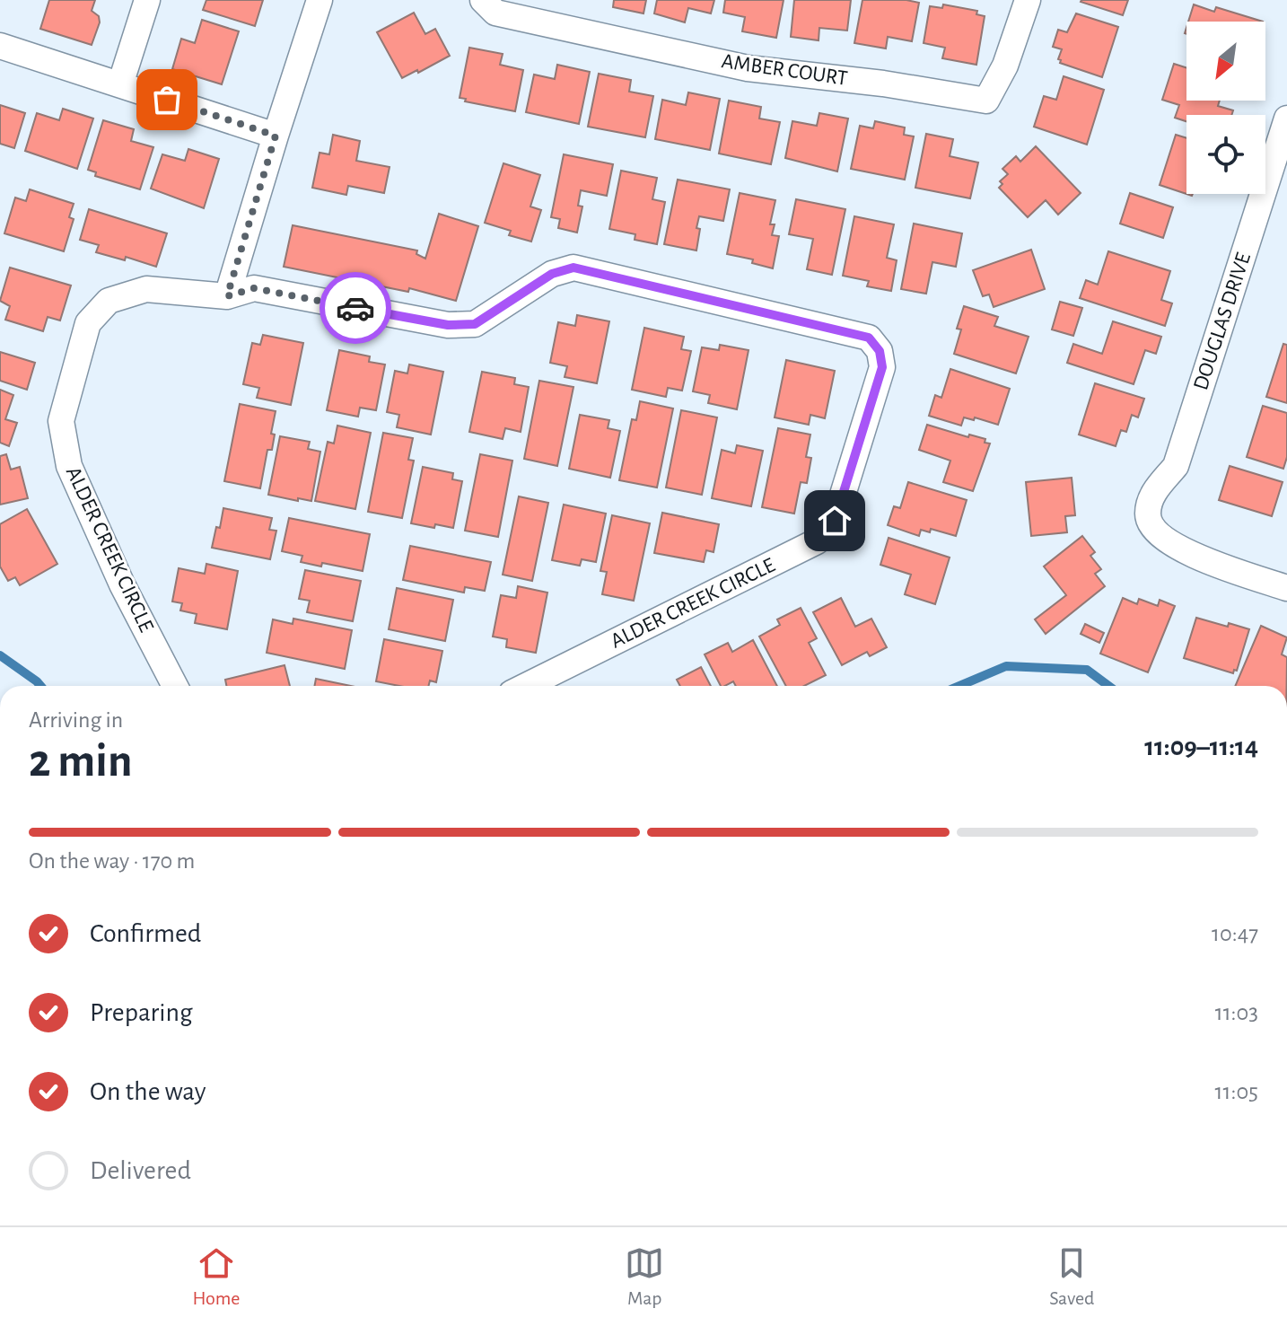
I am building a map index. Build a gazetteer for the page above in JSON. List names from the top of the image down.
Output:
{
  "streets": {
    "street": ["AMBER COURT", "DOUGLAS DRIVE", "ALDER CREEK CIRCLE"]
  },
  "north": "bottom left",
  "page": {
    "heading": ["2 min", "Arriving in", "11:09–11:14"],
    "bar": "On the way · 170 m",
    "list": [
      ["Confirmed", "10:47"],
      ["Preparing", "11:03"],
      ["On the way", "11:05"],
      "Delivered"
    ],
    "tabs": ["Home", "Map", "Saved"]
  }
}
